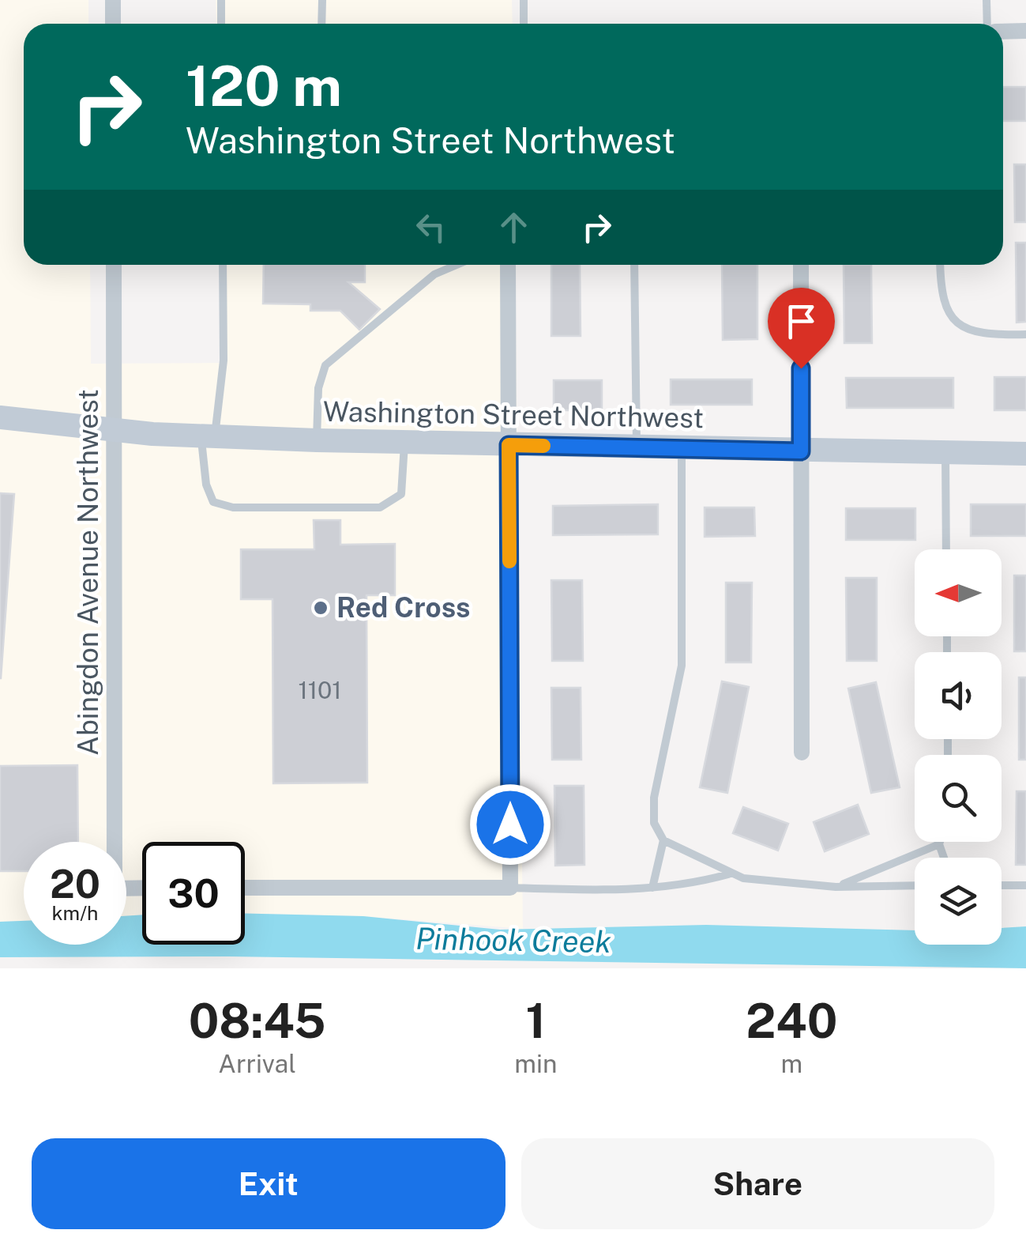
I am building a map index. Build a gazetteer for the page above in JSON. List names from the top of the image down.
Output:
{
  "streets": {
    "main road": ["Washington Street Northwest"],
    "street": ["Abingdon Avenue Northwest"]
  },
  "crossings": [
    ["Washington Street Northwest", "Abingdon Avenue Northwest"]
  ],
  "water": ["Pinhook Creek"],
  "places": ["Red Cross"],
  "house_numbers": ["1101"],
  "north": "left",
  "page": {
    "turn": ["120 m", "Washington Street Northwest"],
    "speed": "20 km/h",
    "limit": "30",
    "eta": [
      "08:45",
      "Arrival",
      "1",
      "min",
      "240",
      "m"
    ],
    "buttons": ["Exit", "Share"]
  }
}
